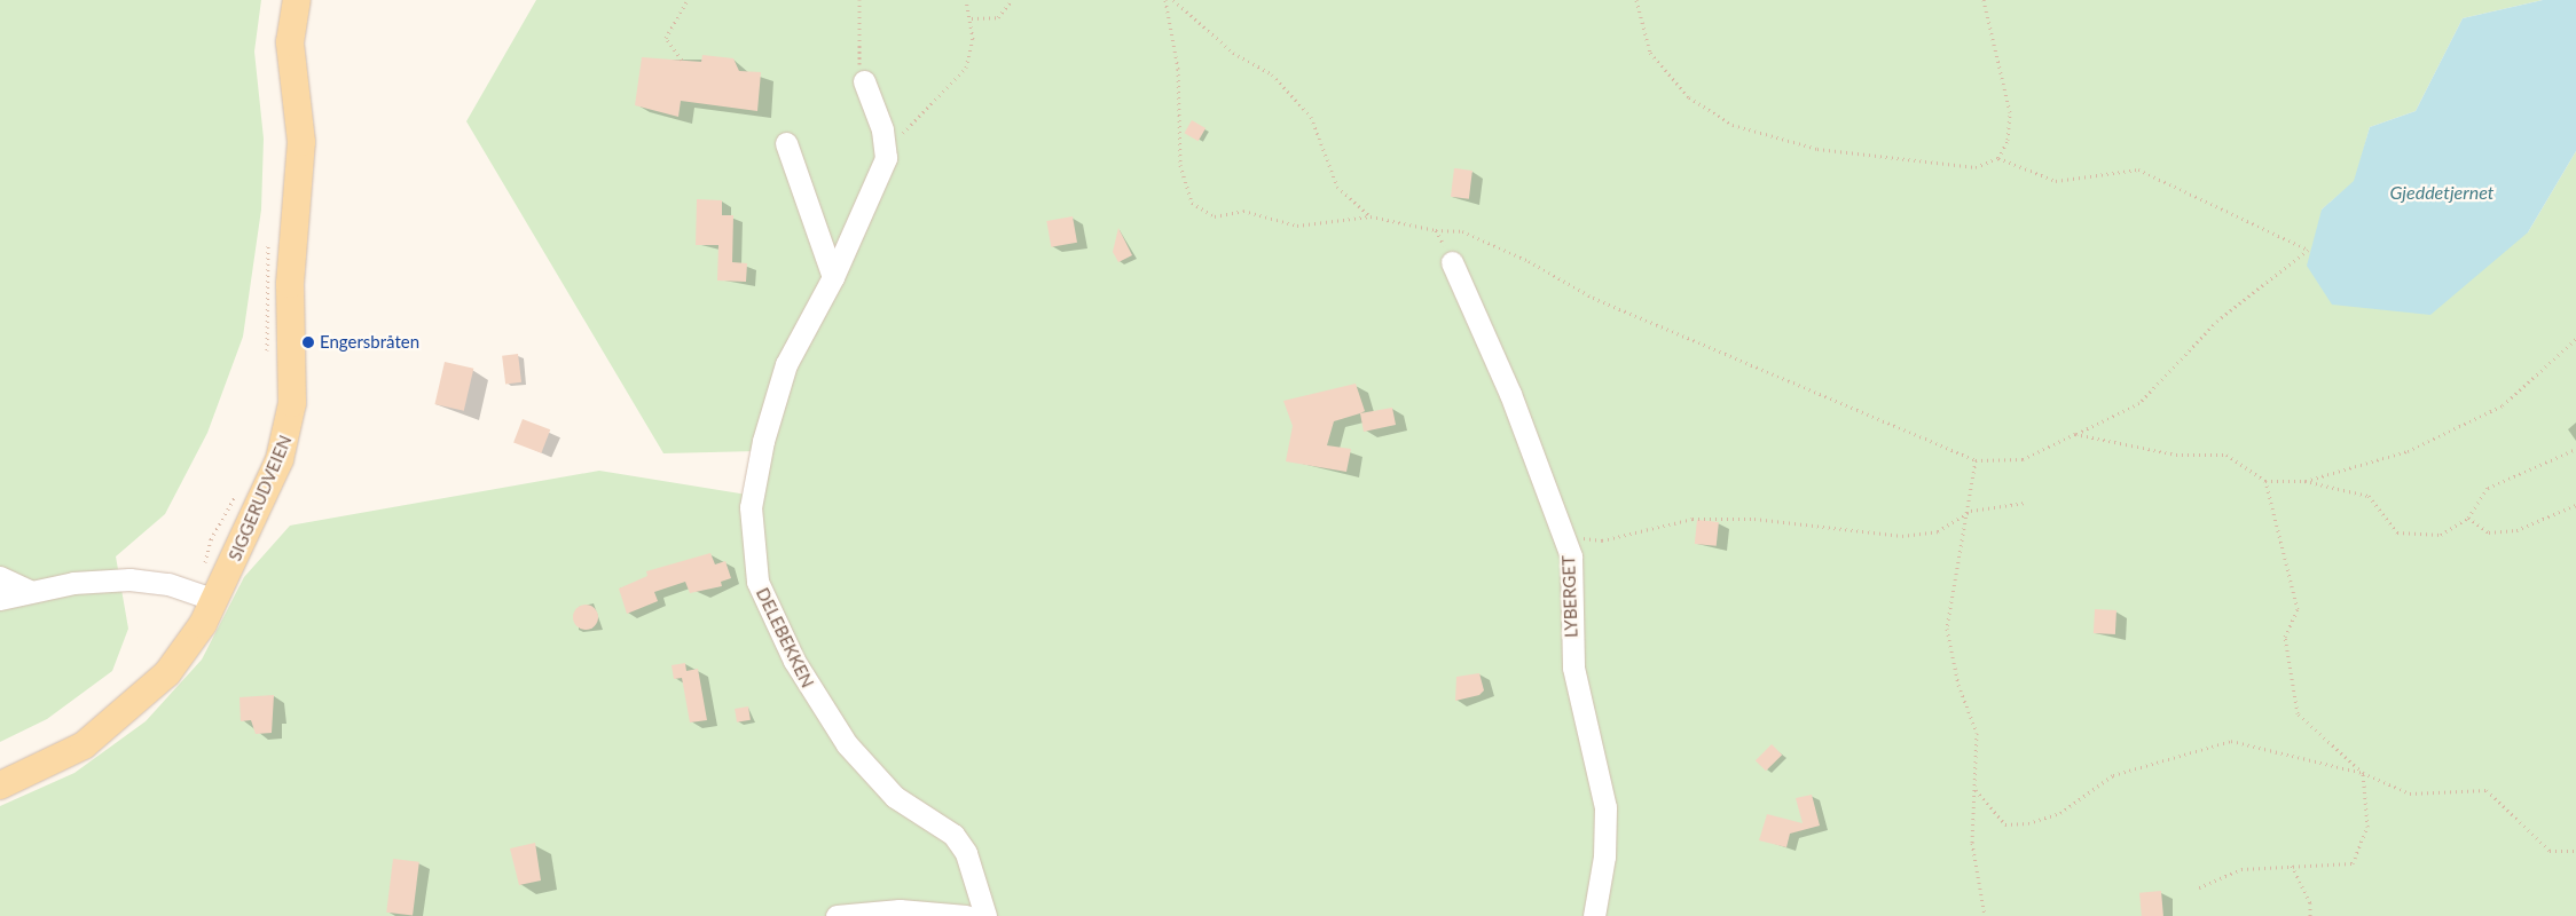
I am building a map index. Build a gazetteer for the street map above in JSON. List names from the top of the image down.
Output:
{
  "streets": {
    "main road": ["SIGGERUDVEIEN"],
    "street": ["LYBERGET", "DELEBEKKEN"]
  },
  "water": ["Gjeddetjernet"],
  "places": ["Engersbråten"]
}
